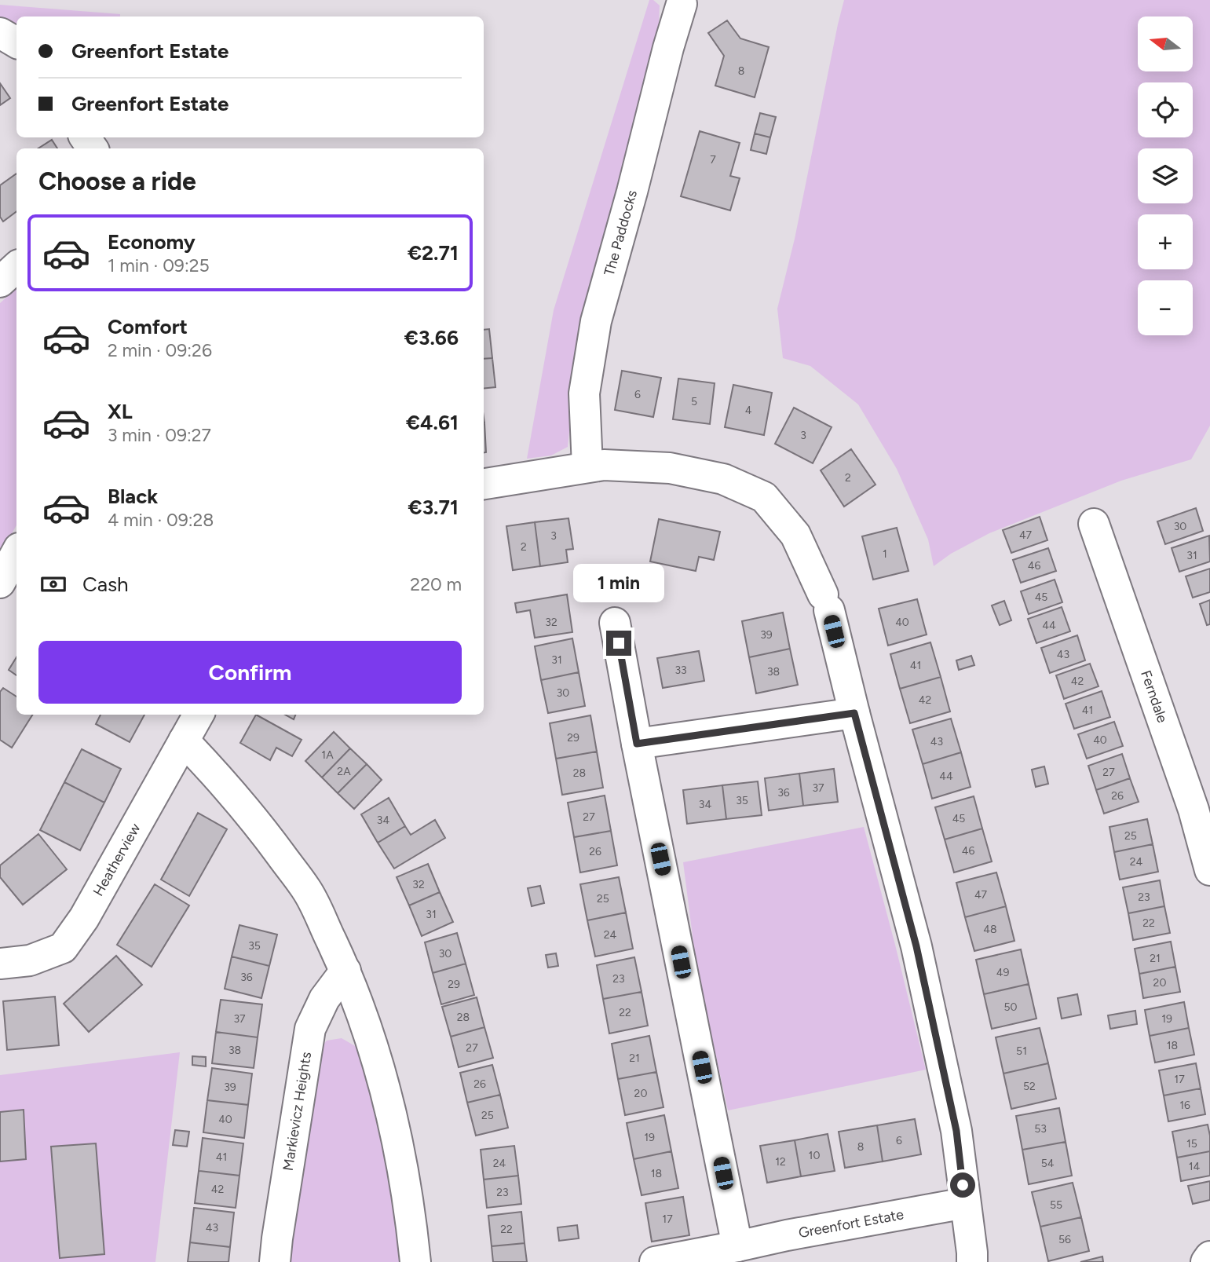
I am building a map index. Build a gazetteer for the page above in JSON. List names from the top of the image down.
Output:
{
  "streets": {
    "street": [
      "The Paddocks",
      "Ferndale",
      "Heatherview",
      "Markievicz Heights",
      "Greenfort Estate"
    ]
  },
  "house_numbers": [
    "8",
    "7",
    "6",
    "5",
    "4",
    "3",
    "2",
    "30",
    "47",
    "3",
    "2",
    "1",
    "31",
    "46",
    "45",
    "32",
    "40",
    "44",
    "39",
    "43",
    "31",
    "41",
    "33",
    "38",
    "42",
    "30",
    "42",
    "41",
    "29",
    "40",
    "43",
    "1A",
    "2A",
    "27",
    "28",
    "44",
    "37",
    "36",
    "26",
    "35",
    "34",
    "27",
    "45",
    "34",
    "25",
    "46",
    "26",
    "24",
    "32",
    "47",
    "23",
    "25",
    "31",
    "22",
    "48",
    "24",
    "35",
    "30",
    "21",
    "49",
    "36",
    "23",
    "20",
    "29",
    "50",
    "22",
    "28",
    "37",
    "19",
    "18",
    "27",
    "38",
    "51",
    "21",
    "17",
    "26",
    "52",
    "39",
    "20",
    "16",
    "25",
    "40",
    "53",
    "19",
    "6",
    "15",
    "8",
    "10",
    "41",
    "12",
    "24",
    "54",
    "14",
    "18",
    "42",
    "23",
    "55",
    "17",
    "43",
    "22",
    "56"
  ],
  "north": "left",
  "page": {
    "map_buttons": ["+", "−"],
    "banner": ["Greenfort Estate", "Greenfort Estate"],
    "heading": "Choose a ride",
    "list": [
      {
        "name": "Economy",
        "note": "1 min · 09:25",
        "value": "€2.71"
      },
      {
        "name": "Comfort",
        "note": "2 min · 09:26",
        "value": "€3.66"
      },
      {
        "name": "XL",
        "note": "3 min · 09:27",
        "value": "€4.61"
      },
      {
        "name": "Black",
        "note": "4 min · 09:28",
        "value": "€3.71"
      }
    ],
    "pay": ["Cash", "220 m"],
    "bubble": "1 min",
    "buttons": "Confirm"
  }
}
